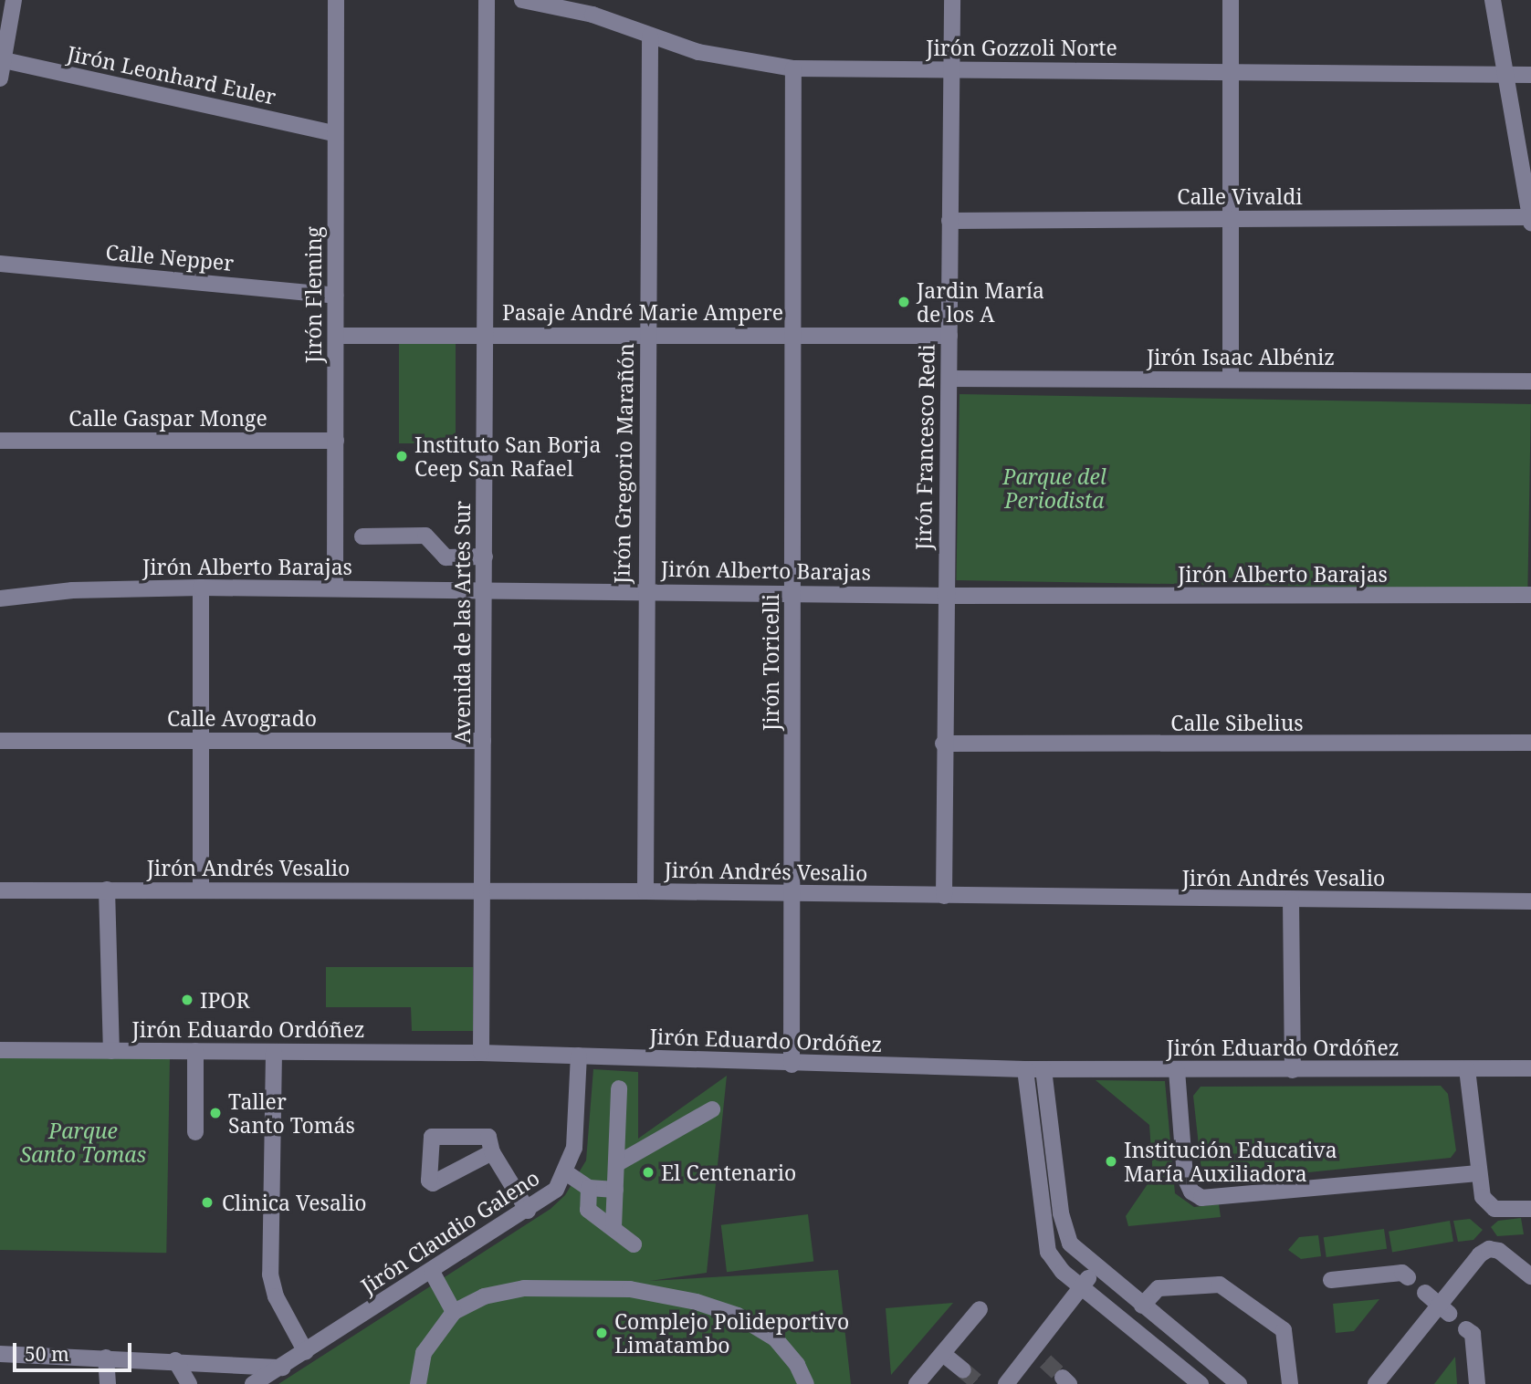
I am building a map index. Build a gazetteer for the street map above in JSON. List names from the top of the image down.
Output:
{
  "streets": {
    "street": [
      "Jirón Gozzoli Norte",
      "Jirón Leonhard Euler",
      "Calle Vivaldi",
      "Calle Nepper",
      "Jirón Fleming",
      "Pasaje André Marie Ampere",
      "Jirón Isaac Albéniz",
      "Calle Gaspar Monge",
      "Jirón Francesco Redi",
      "Jirón Gregorio Marañón",
      "Jirón Alberto Barajas",
      "Avenida de las Artes Sur",
      "Jirón Toricelli",
      "Calle Avogrado",
      "Calle Sibelius",
      "Jirón Andrés Vesalio",
      "Jirón Eduardo Ordóñez",
      "Jirón Claudio Galeno"
    ]
  },
  "crossings": [
    ["Jirón Gozzoli Norte", "Jirón Francesco Redi"],
    ["Jirón Gozzoli Norte", "Jirón Gregorio Marañón"],
    ["Jirón Gozzoli Norte", "Jirón Toricelli"],
    ["Jirón Leonhard Euler", "Jirón Fleming"],
    ["Calle Vivaldi", "Jirón Francesco Redi"],
    ["Calle Nepper", "Jirón Fleming"],
    ["Jirón Fleming", "Pasaje André Marie Ampere"],
    ["Jirón Fleming", "Calle Gaspar Monge"],
    ["Jirón Fleming", "Jirón Alberto Barajas"],
    ["Pasaje André Marie Ampere", "Jirón Francesco Redi"],
    ["Pasaje André Marie Ampere", "Jirón Gregorio Marañón"],
    ["Pasaje André Marie Ampere", "Avenida de las Artes Sur"],
    ["Pasaje André Marie Ampere", "Jirón Toricelli"],
    ["Jirón Isaac Albéniz", "Jirón Francesco Redi"],
    ["Jirón Francesco Redi", "Jirón Alberto Barajas"],
    ["Jirón Francesco Redi", "Calle Sibelius"],
    ["Jirón Francesco Redi", "Jirón Andrés Vesalio"],
    ["Jirón Gregorio Marañón", "Jirón Alberto Barajas"],
    ["Jirón Gregorio Marañón", "Jirón Andrés Vesalio"],
    ["Jirón Alberto Barajas", "Avenida de las Artes Sur"],
    ["Jirón Alberto Barajas", "Jirón Toricelli"],
    ["Avenida de las Artes Sur", "Calle Avogrado"],
    ["Avenida de las Artes Sur", "Jirón Andrés Vesalio"],
    ["Avenida de las Artes Sur", "Jirón Eduardo Ordóñez"],
    ["Jirón Toricelli", "Jirón Andrés Vesalio"],
    ["Jirón Toricelli", "Jirón Eduardo Ordóñez"],
    ["Jirón Eduardo Ordóñez", "Jirón Claudio Galeno"]
  ],
  "parks": ["Parque del Periodista", "Parque Santo Tomas"],
  "places": [
    "Jardin María de los A",
    "Instituto San Borja Ceep San Rafael",
    "IPOR",
    "Taller Santo Tomás",
    "Institución Educativa María Auxiliadora",
    "El Centenario",
    "Clinica Vesalio",
    "Complejo Polideportivo Limatambo"
  ],
  "scale_bar": "50 m"
}
